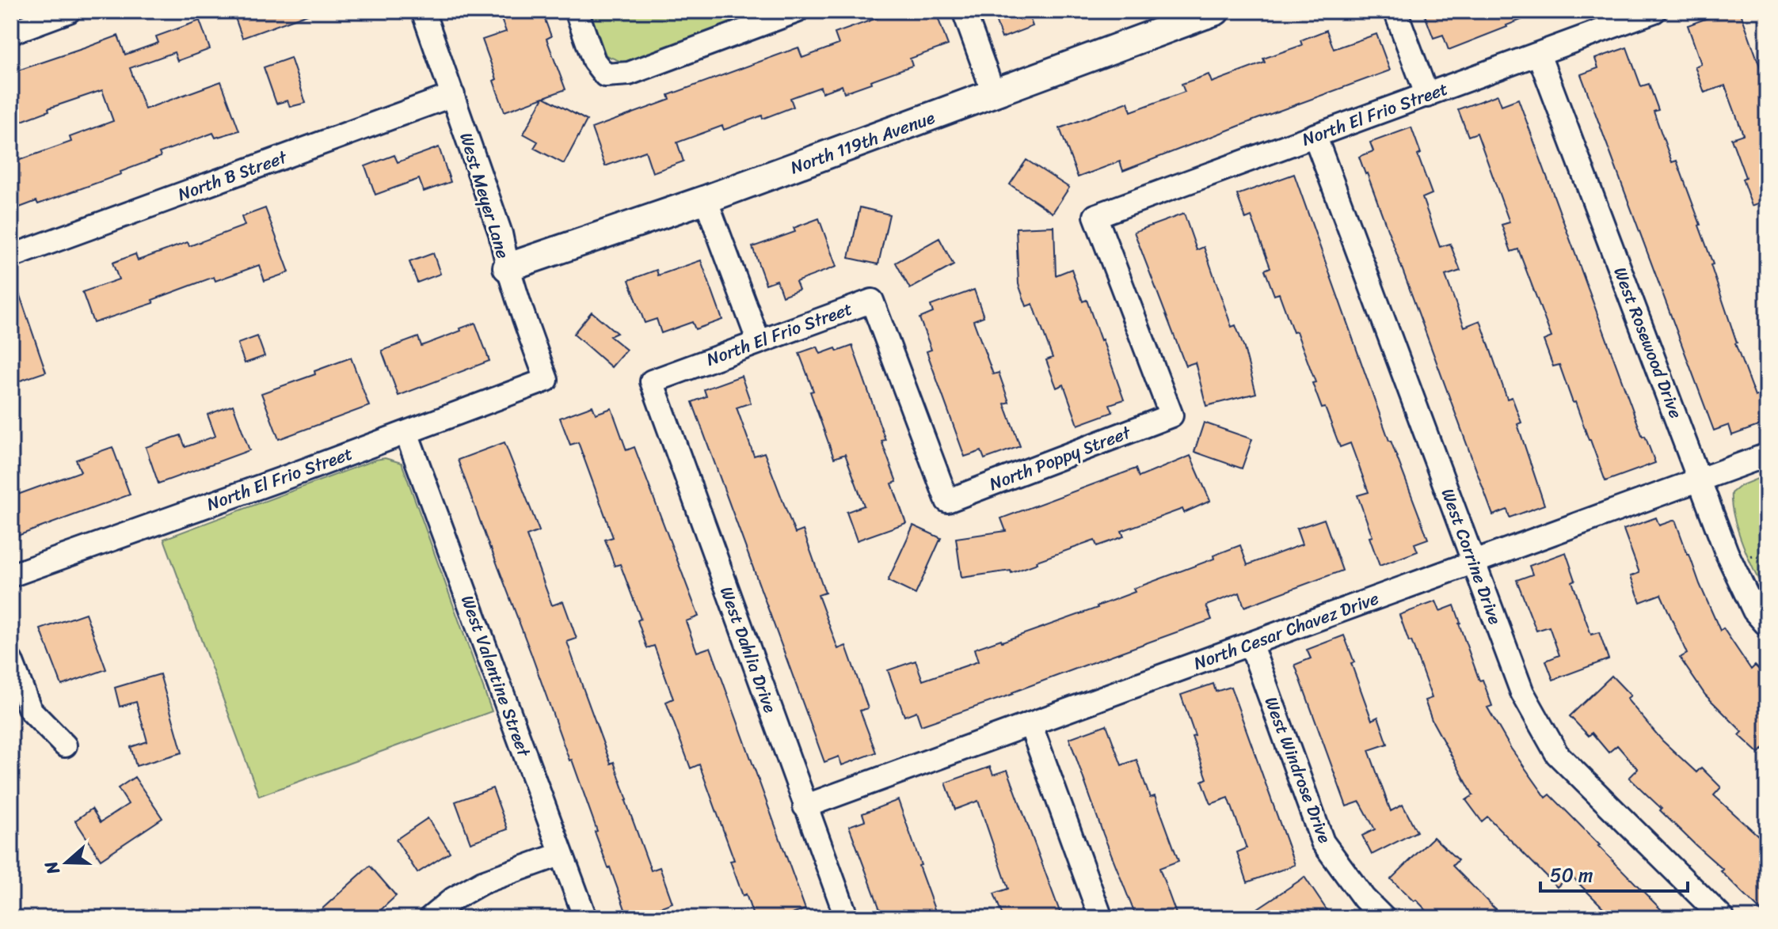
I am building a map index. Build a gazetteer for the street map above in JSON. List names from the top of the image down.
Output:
{
  "streets": {
    "street": [
      "North El Frio Street",
      "North 119th Avenue",
      "North B Street",
      "West Meyer Lane",
      "West Rosewood Drive",
      "North Poppy Street",
      "West Corrine Drive",
      "North Cesar Chavez Drive",
      "West Dahlia Drive",
      "West Valentine Street",
      "West Windrose Drive"
    ]
  },
  "crossings": [
    ["North El Frio Street", "West Meyer Lane"],
    ["North El Frio Street", "West Rosewood Drive"],
    ["North El Frio Street", "North Poppy Street"],
    ["North El Frio Street", "West Corrine Drive"],
    ["North El Frio Street", "West Dahlia Drive"],
    ["North El Frio Street", "West Valentine Street"],
    ["North 119th Avenue", "West Meyer Lane"],
    ["North B Street", "West Meyer Lane"],
    ["West Rosewood Drive", "North Cesar Chavez Drive"],
    ["West Corrine Drive", "North Cesar Chavez Drive"],
    ["North Cesar Chavez Drive", "West Dahlia Drive"],
    ["North Cesar Chavez Drive", "West Windrose Drive"]
  ],
  "scale_bar": "50 m",
  "north": "left"
}
